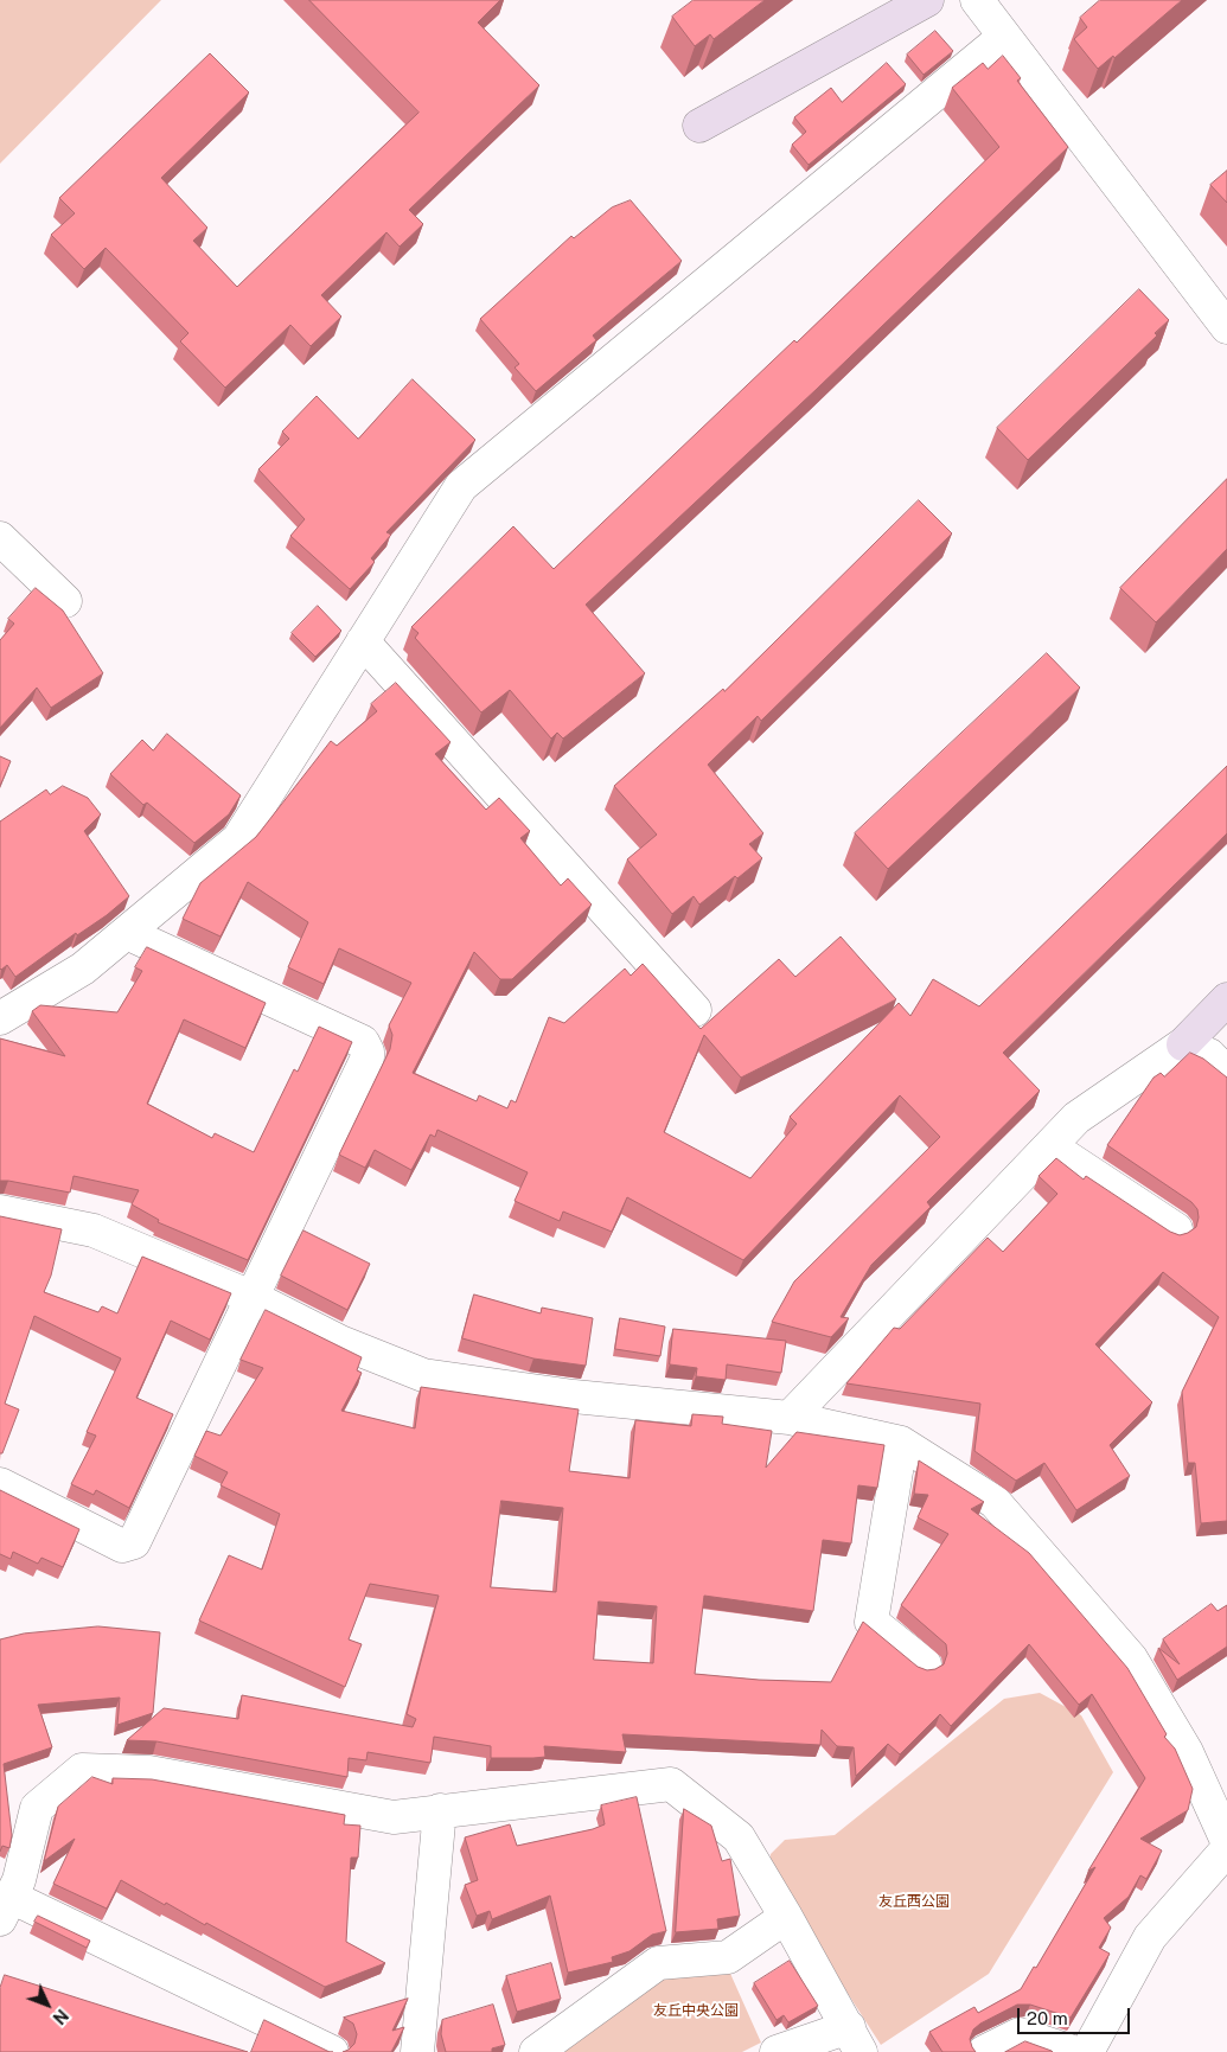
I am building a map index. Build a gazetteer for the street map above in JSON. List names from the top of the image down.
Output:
{
  "parks": ["友丘西公園", "友丘中央公園"],
  "scale_bar": "20 m",
  "north": "bottom right"
}
